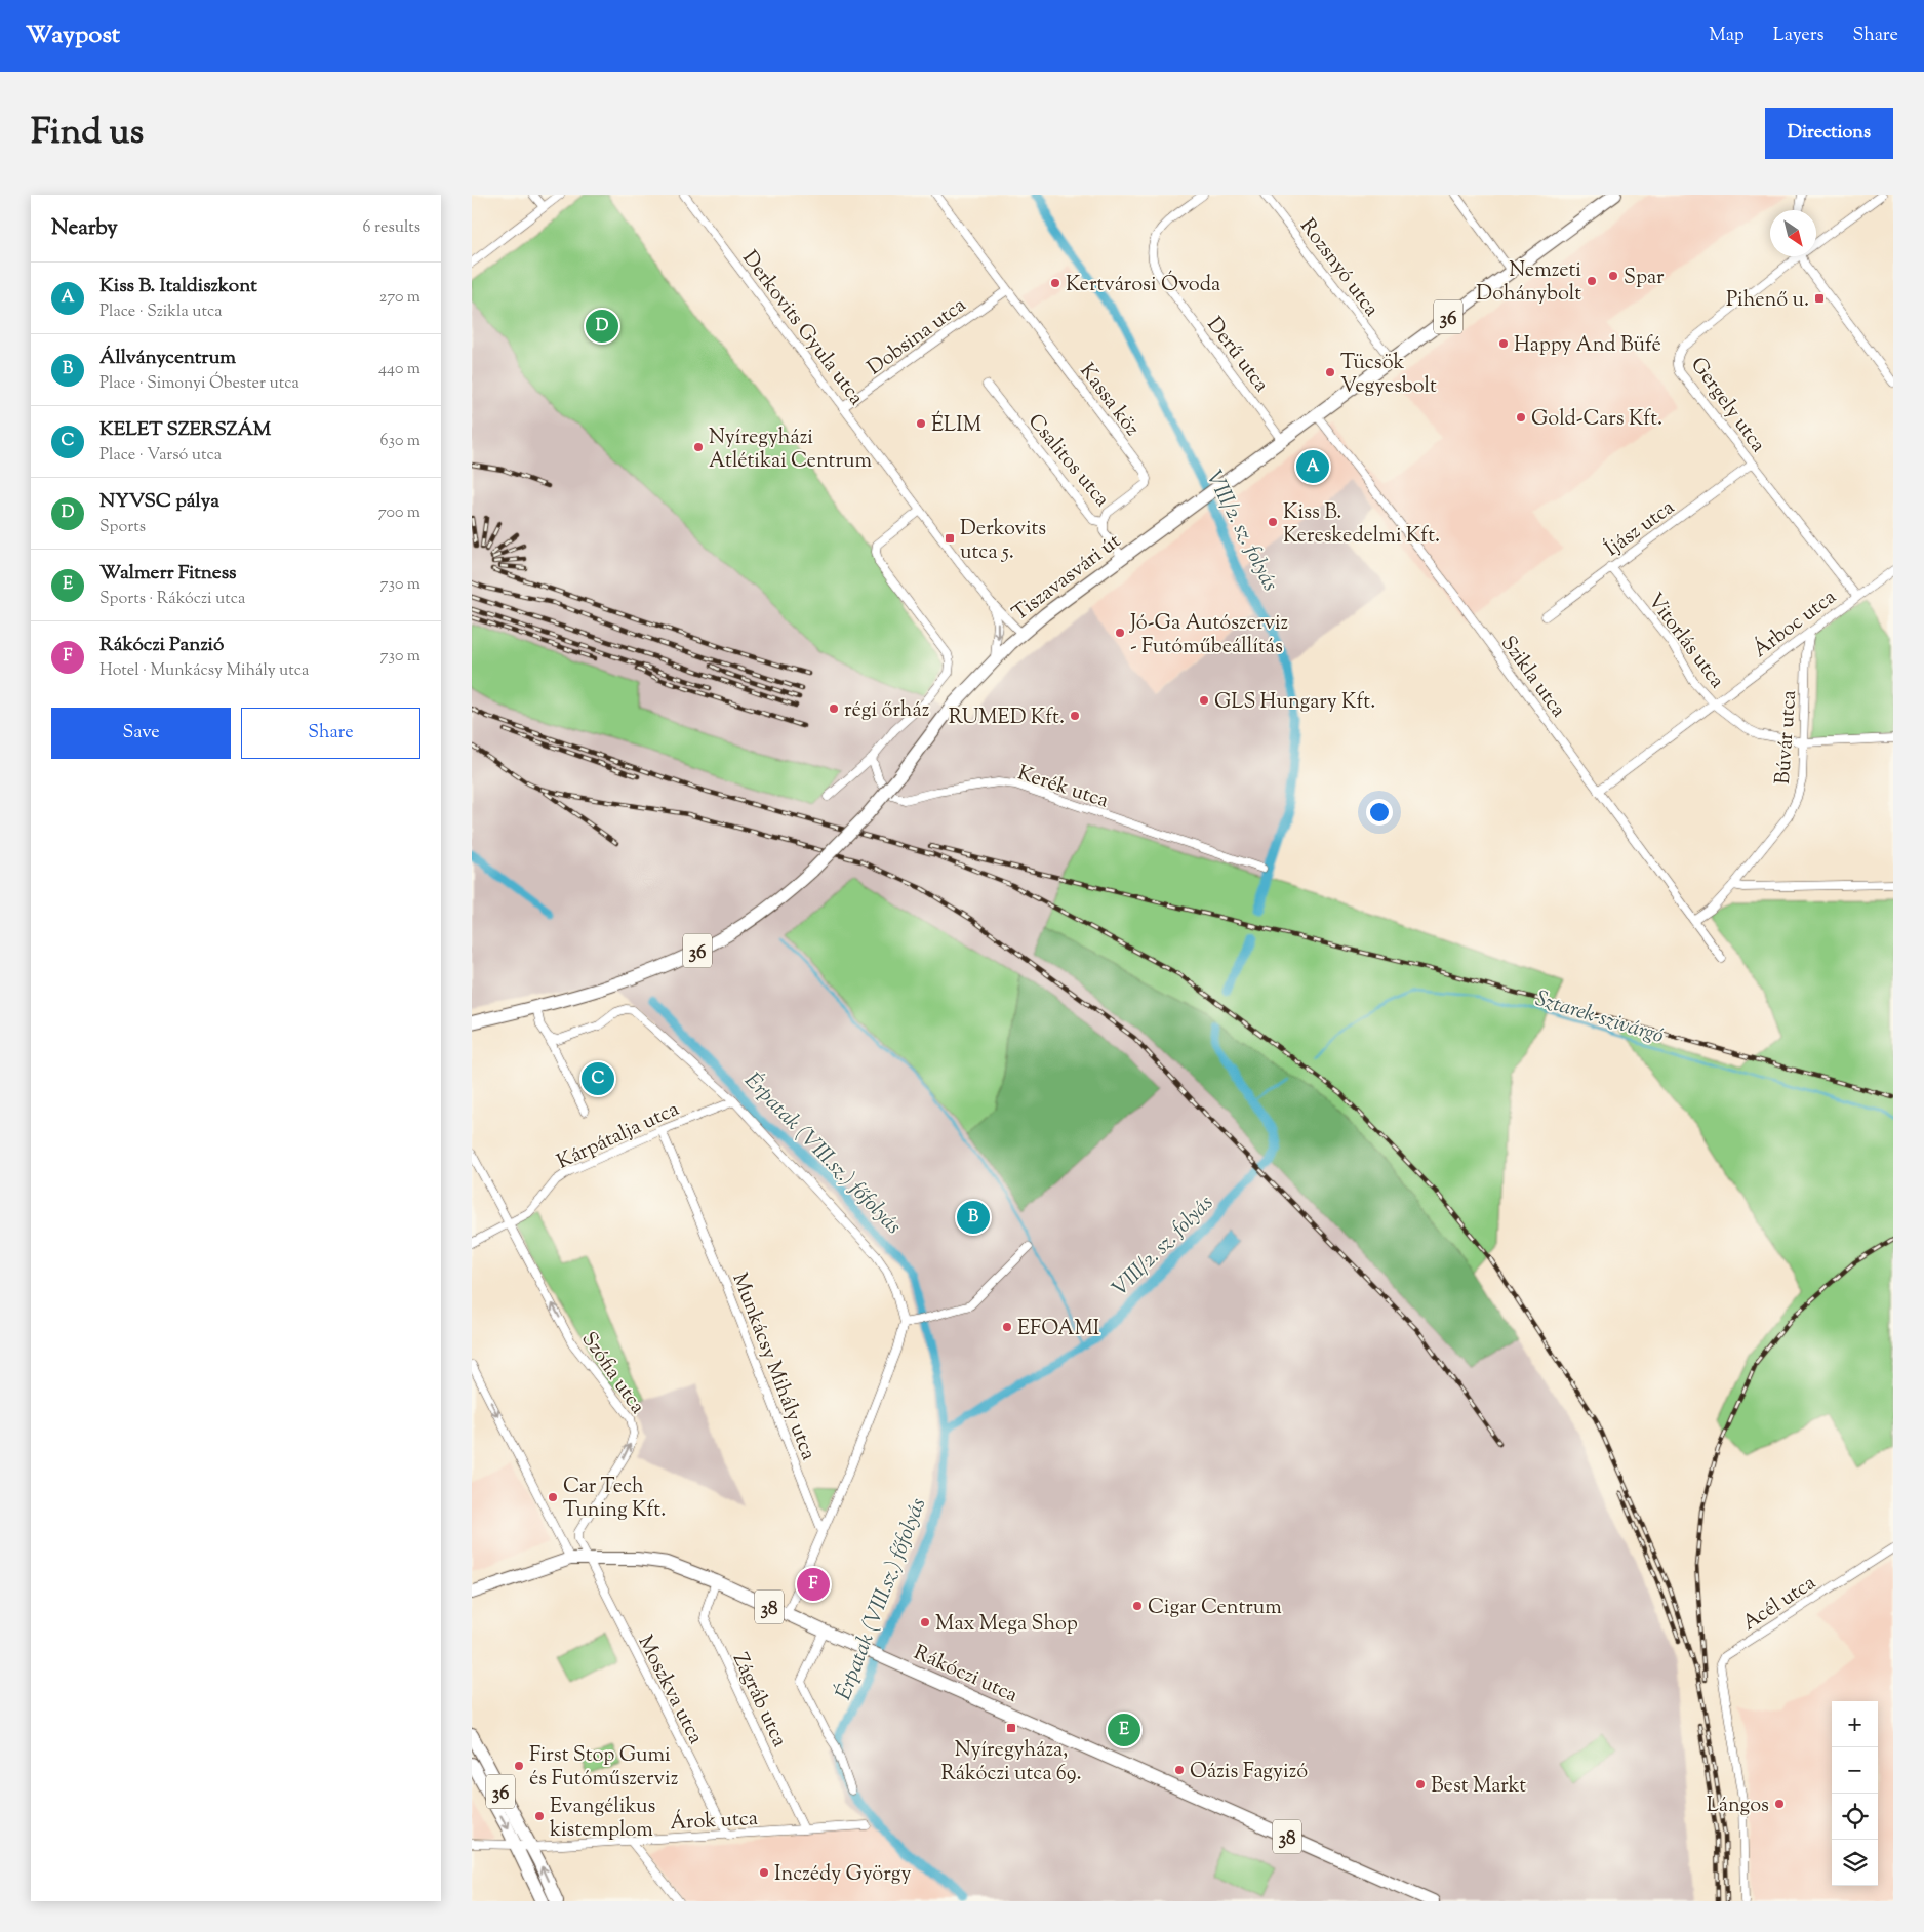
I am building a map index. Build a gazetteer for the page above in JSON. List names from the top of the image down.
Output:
{
  "streets": {
    "main road": [
      "36",
      "Tiszavasvári út",
      "38",
      "Rákóczi utca"
    ],
    "street": [
      "Rozsnyó utca",
      "Derkovits Gyula utca",
      "Dobsina utca",
      "Derű utca",
      "Kassa köz",
      "Gergely utca",
      "Csalitos utca",
      "Íjász utca",
      "Árboc utca",
      "Vitorlás utca",
      "Szikla utca",
      "Búvár utca",
      "Kerék utca",
      "Kárpátalja utca",
      "Munkácsy Mihály utca",
      "Szófia utca",
      "Acél utca",
      "Moszkva utca",
      "Zágráb utca",
      "Árok utca"
    ]
  },
  "crossings": [
    ["Rozsnyó utca", "Tiszavasvári út"],
    ["36", "Tiszavasvári út"],
    ["36", "Árok utca"],
    ["Derkovits Gyula utca", "Dobsina utca"],
    ["Derkovits Gyula utca", "Tiszavasvári út"],
    ["Dobsina utca", "Kassa köz"],
    ["Derű utca", "Tiszavasvári út"],
    ["Kassa köz", "Csalitos utca"],
    ["Gergely utca", "Íjász utca"],
    ["Gergely utca", "Árboc utca"],
    ["Csalitos utca", "Tiszavasvári út"],
    ["Íjász utca", "Vitorlás utca"],
    ["Tiszavasvári út", "Szikla utca"],
    ["Árboc utca", "Vitorlás utca"],
    ["Árboc utca", "Szikla utca"],
    ["Árboc utca", "Búvár utca"],
    ["Vitorlás utca", "Búvár utca"],
    ["Szikla utca", "Búvár utca"],
    ["Kárpátalja utca", "Munkácsy Mihály utca"],
    ["Kárpátalja utca", "Szófia utca"],
    ["Rákóczi utca", "Moszkva utca"],
    ["Rákóczi utca", "Zágráb utca"],
    ["Moszkva utca", "Árok utca"],
    ["Zágráb utca", "Árok utca"]
  ],
  "one_way": ["Szófia utca"],
  "water": ["VIII/2. sz. folyás", "Sztarek-szivárgó", "Érpatak (VIII.sz.) főfolyás"],
  "places": {
    "other": [
      "Spar",
      "Nemzeti Dohánybolt",
      "Kertvárosi Óvoda",
      "Happy And Büfé",
      "Tücsök Vegyesbolt",
      "Gold-Cars Kft.",
      "ÉLIM",
      "Nyíregyházi Atlétikai Centrum",
      "Kiss B. Kereskedelmi Kft.",
      "Jó-Ga Autószerviz - Futóműbeállítás",
      "GLS Hungary Kft.",
      "régi őrház",
      "RUMED Kft.",
      "EFOAMI",
      "Car Tech Tuning Kft.",
      "Cigar Centrum",
      "Max Mega Shop",
      "First Stop Gumi és Futóműszerviz",
      "Oázis Fagyizó",
      "Best Markt",
      "Lángos",
      "Evangélikus kistemplom",
      "Inczédy György"
    ],
    "transit": ["Pihenő u.", "Derkovits utca 5.", "Nyíregyháza, Rákóczi utca 69."]
  },
  "north": "bottom right",
  "page": {
    "header": "Waypost",
    "nav": ["Map", "Layers", "Share"],
    "title": "Find us",
    "buttons": [
      "Directions",
      ["Save", "Share"]
    ],
    "heading": ["Nearby", "6 results"],
    "list": [
      {
        "mark": "A",
        "name": "Kiss B. Italdiszkont",
        "note": "Place · Szikla utca",
        "value": "270 m"
      },
      {
        "mark": "B",
        "name": "Állványcentrum",
        "note": "Place · Simonyi Óbester utca",
        "value": "440 m"
      },
      {
        "mark": "C",
        "name": "KELET SZERSZÁM",
        "note": "Place · Varsó utca",
        "value": "630 m"
      },
      {
        "mark": "D",
        "name": "NYVSC pálya",
        "note": "Sports",
        "value": "700 m"
      },
      {
        "mark": "E",
        "name": "Walmerr Fitness",
        "note": "Sports · Rákóczi utca",
        "value": "730 m"
      },
      {
        "mark": "F",
        "name": "Rákóczi Panzió",
        "note": "Hotel · Munkácsy Mihály utca",
        "value": "730 m"
      }
    ],
    "pins": [
      "D",
      "A",
      "C",
      "B",
      "F",
      "E"
    ],
    "map_buttons": ["+", "−"]
  }
}
